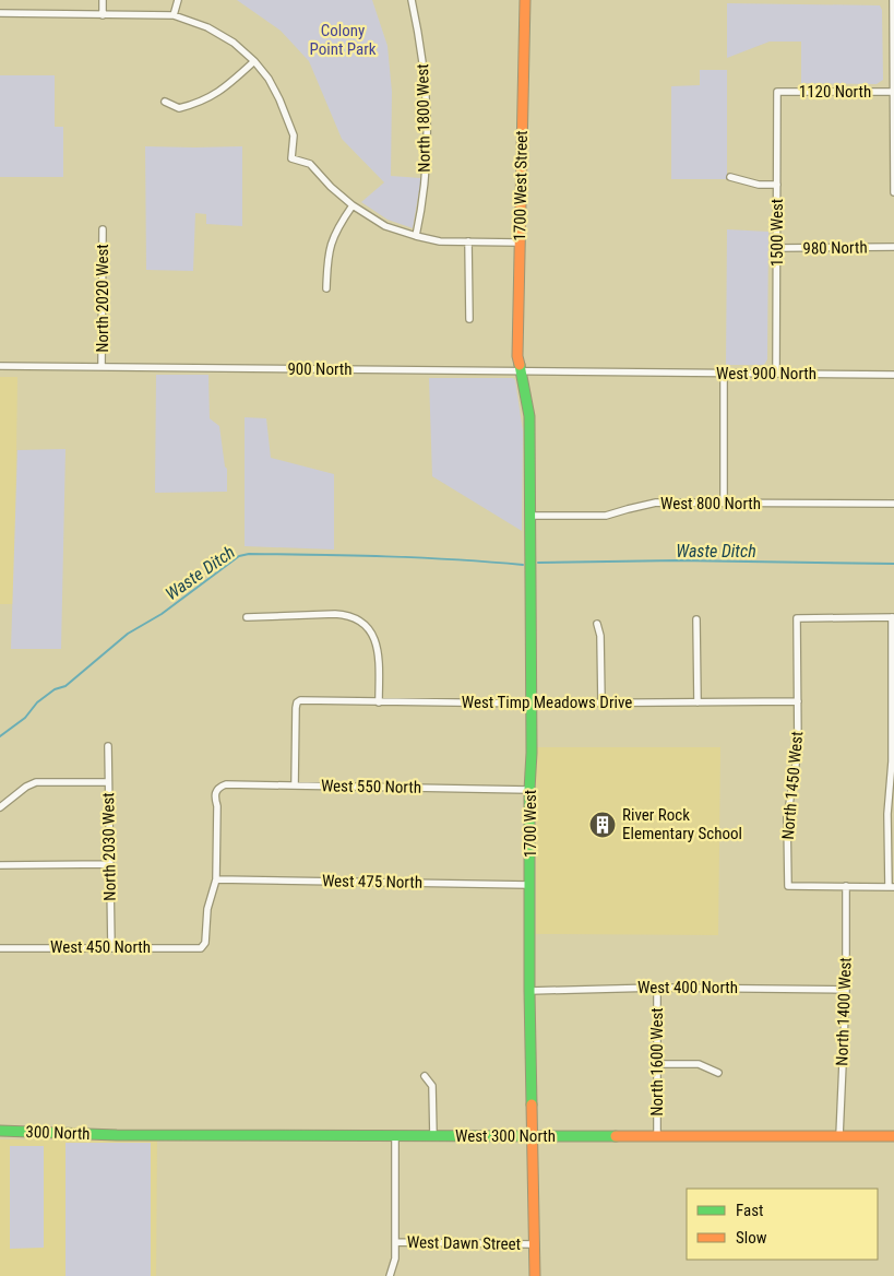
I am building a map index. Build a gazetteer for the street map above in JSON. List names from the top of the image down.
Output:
{
  "streets": {
    "street": [
      "1120 North",
      "North 1800 West",
      "1700 West Street",
      "1500 West",
      "980 North",
      "North 2020 West",
      "900 North",
      "West 900 North",
      "West 800 North",
      "West Timp Meadows Drive",
      "North 1450 West",
      "West 550 North",
      "1700 West",
      "North 2030 West",
      "West 475 North",
      "West 450 North",
      "West 400 North",
      "North 1400 West",
      "North 1600 West",
      "300 North",
      "West 300 North",
      "West Dawn Street"
    ]
  },
  "crossings": [
    ["1120 North", "1500 West"],
    ["1700 West Street", "900 North"],
    ["1700 West Street", "1700 West"],
    ["1500 West", "980 North"],
    ["1500 West", "West 900 North"],
    ["North 2020 West", "900 North"],
    ["900 North", "West 900 North"],
    ["900 North", "1700 West"],
    ["West 800 North", "1700 West"],
    ["West Timp Meadows Drive", "North 1450 West"],
    ["West Timp Meadows Drive", "West 550 North"],
    ["West Timp Meadows Drive", "1700 West"],
    ["North 1450 West", "North 1400 West"],
    ["West 550 North", "1700 West"],
    ["West 550 North", "West 475 North"],
    ["West 550 North", "West 450 North"],
    ["1700 West", "West 475 North"],
    ["1700 West", "West 400 North"],
    ["1700 West", "West 300 North"],
    ["1700 West", "West Dawn Street"],
    ["North 2030 West", "West 450 North"],
    ["West 475 North", "West 450 North"],
    ["West 400 North", "North 1400 West"],
    ["West 400 North", "North 1600 West"],
    ["North 1400 West", "West 300 North"],
    ["North 1600 West", "West 300 North"],
    ["300 North", "West 300 North"]
  ],
  "water": ["Waste Ditch"],
  "parks": ["Colony Point Park"],
  "places": {
    "building": ["River Rock Elementary School"]
  },
  "legend": ["Fast", "Slow"]
}
